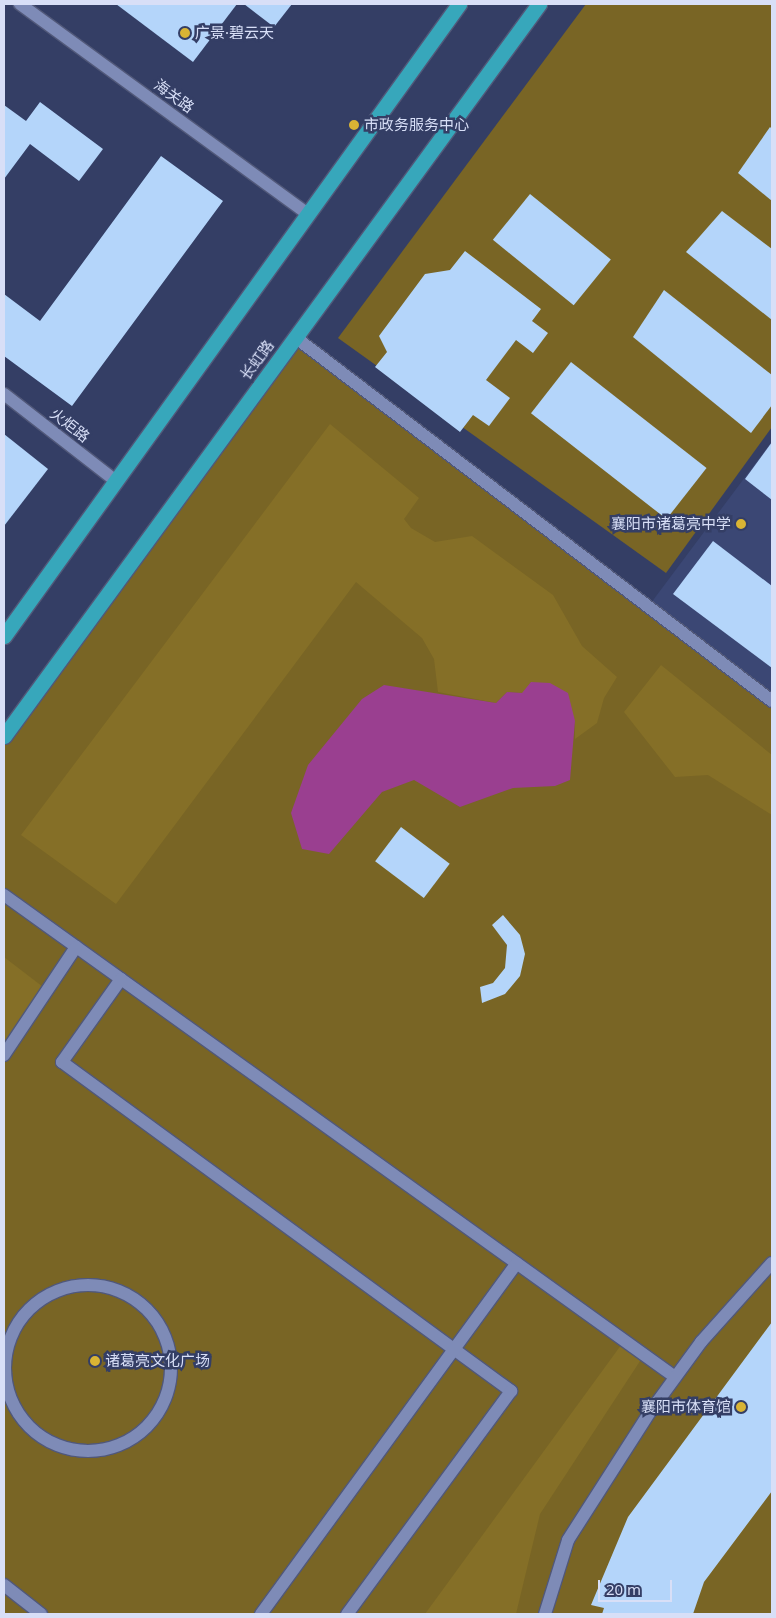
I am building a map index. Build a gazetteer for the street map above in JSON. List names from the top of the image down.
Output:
{
  "streets": {
    "highway": ["长虹路"],
    "street": ["海关路", "火炬路"]
  },
  "places": [
    "广景·碧云天",
    "市政务服务中心",
    "襄阳市诸葛亮中学",
    "诸葛亮文化广场",
    "襄阳市体育馆"
  ],
  "scale_bar": "20 m"
}
